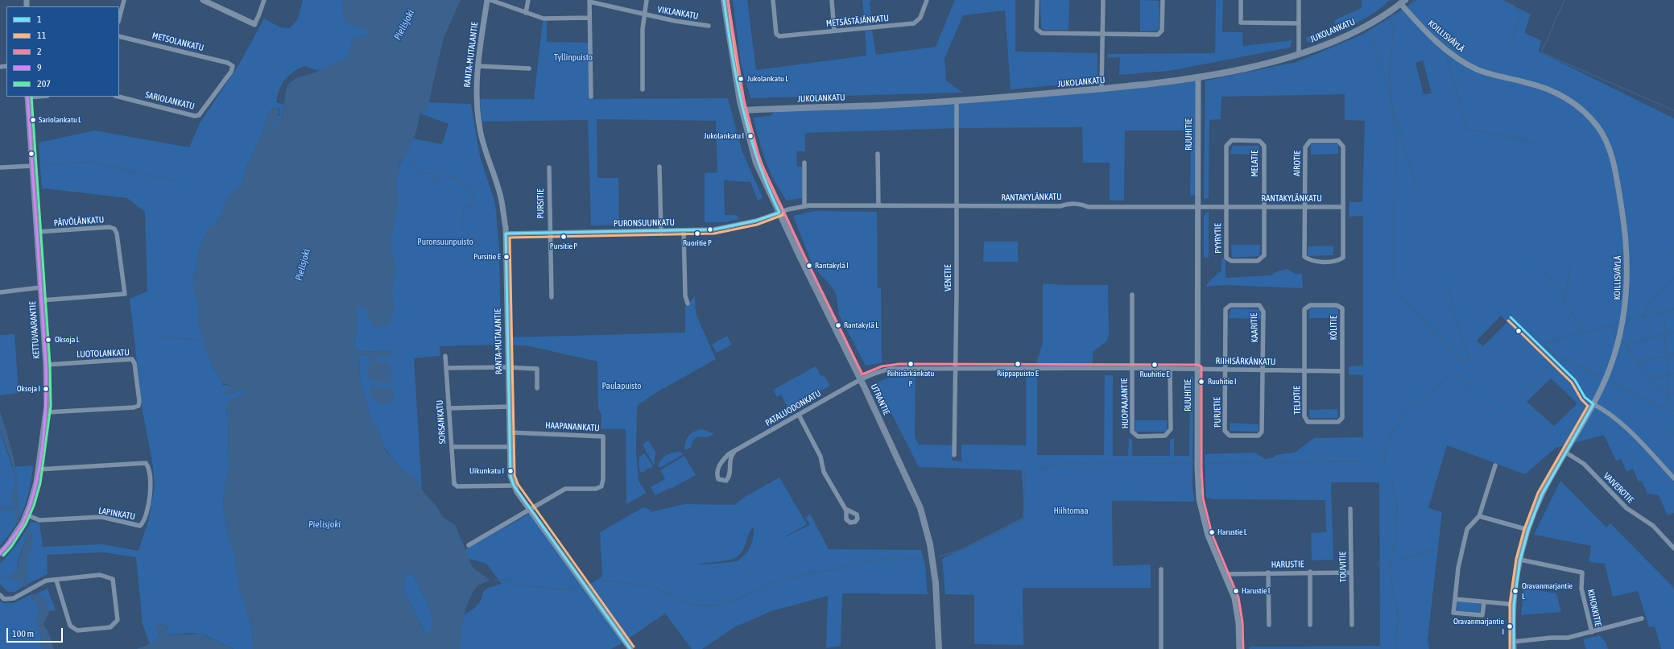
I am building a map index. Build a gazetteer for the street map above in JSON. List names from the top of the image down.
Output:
{
  "streets": {
    "main road": ["JUKOLANKATU", "UTRANTIE"],
    "street": [
      "VIKLANKATU",
      "METSÄSTÄJÄNKATU",
      "KOILLISVÄYLÄ",
      "METSOLANKATU",
      "RANTA-MUTALANTIE",
      "SARIOLANKATU",
      "RUUHITIE",
      "MELATIE",
      "AIROTIE",
      "RANTAKYLÄNKATU",
      "PURSITIE",
      "PÄIVÖLÄNKATU",
      "PURONSUUNKATU",
      "PYYRYTIE",
      "VENETIE",
      "KAARITIE",
      "KÖLITIE",
      "KETTUVAARANTIE",
      "LUOTOLANKATU",
      "RIIHISÄRKÄNKATU",
      "TELJOTIE",
      "HUOPAAJANTIE",
      "PATALUODONKATU",
      "PURJETIE",
      "SORSANKATU",
      "HAAPANANKATU",
      "VAIVEROTIE",
      "LAPINKATU",
      "HARUSTIE",
      "TOUVITIE",
      "KIHOKKITIE"
    ]
  },
  "crossings": [
    ["JUKOLANKATU", "KOILLISVÄYLÄ"],
    ["JUKOLANKATU", "RUUHITIE"],
    ["JUKOLANKATU", "VENETIE"],
    ["JUKOLANKATU", "UTRANTIE"],
    ["KOILLISVÄYLÄ", "VAIVEROTIE"],
    ["KOILLISVÄYLÄ", "KIHOKKITIE"],
    ["METSOLANKATU", "SARIOLANKATU"],
    ["RANTA-MUTALANTIE", "PURONSUUNKATU"],
    ["RANTA-MUTALANTIE", "SORSANKATU"],
    ["RANTA-MUTALANTIE", "HAAPANANKATU"],
    ["RUUHITIE", "RANTAKYLÄNKATU"],
    ["RUUHITIE", "RIIHISÄRKÄNKATU"],
    ["RUUHITIE", "HARUSTIE"],
    ["MELATIE", "RANTAKYLÄNKATU"],
    ["MELATIE", "PYYRYTIE"],
    ["AIROTIE", "RANTAKYLÄNKATU"],
    ["RANTAKYLÄNKATU", "PURONSUUNKATU"],
    ["RANTAKYLÄNKATU", "PYYRYTIE"],
    ["RANTAKYLÄNKATU", "VENETIE"],
    ["RANTAKYLÄNKATU", "UTRANTIE"],
    ["PURSITIE", "PURONSUUNKATU"],
    ["PÄIVÖLÄNKATU", "KETTUVAARANTIE"],
    ["PURONSUUNKATU", "UTRANTIE"],
    ["VENETIE", "RIIHISÄRKÄNKATU"],
    ["KAARITIE", "RIIHISÄRKÄNKATU"],
    ["KAARITIE", "PURJETIE"],
    ["KÖLITIE", "RIIHISÄRKÄNKATU"],
    ["KÖLITIE", "TELJOTIE"],
    ["KETTUVAARANTIE", "LUOTOLANKATU"],
    ["KETTUVAARANTIE", "LAPINKATU"],
    ["RIIHISÄRKÄNKATU", "UTRANTIE"],
    ["RIIHISÄRKÄNKATU", "TELJOTIE"],
    ["RIIHISÄRKÄNKATU", "HUOPAAJANTIE"],
    ["RIIHISÄRKÄNKATU", "PATALUODONKATU"],
    ["RIIHISÄRKÄNKATU", "PURJETIE"],
    ["UTRANTIE", "PATALUODONKATU"],
    ["HARUSTIE", "TOUVITIE"]
  ],
  "water": ["Pielisjoki"],
  "parks": [
    "Tyllinpuisto",
    "Puronsuunpuisto",
    "Paulapuisto",
    "Hiihtomaa"
  ],
  "places": [
    "Jukolankatu L",
    "Sariolankatu L",
    "Jukolankatu I",
    "Ruoritie P",
    "Pursitie P",
    "Pursitie E",
    "Rantakylä I",
    "Rantakylä L",
    "Oksoja L",
    "Riihisärkänkatu P",
    "Riippapuisto E",
    "Ruuhitie E",
    "Ruuhitie I",
    "Oksoja I",
    "Uikunkatu I",
    "Harustie L",
    "Harustie I",
    "Oravanmarjantie L",
    "Oravanmarjantie I"
  ],
  "lines": [
    "transit line 1",
    "transit line 11",
    "transit line 2",
    "transit line 9",
    "transit line 207"
  ],
  "legend": [
    "1",
    "11",
    "2",
    "9",
    "207"
  ],
  "scale_bar": "100 m"
}
